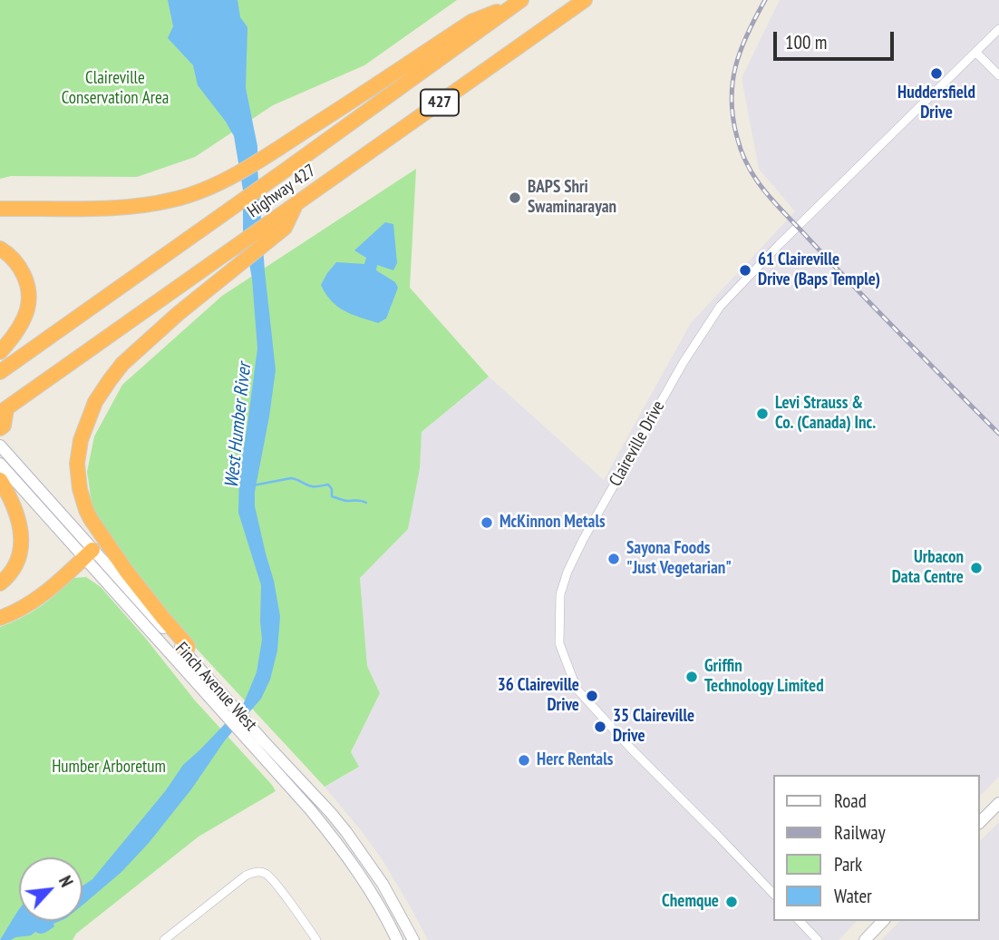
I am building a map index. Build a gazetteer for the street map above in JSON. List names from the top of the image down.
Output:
{
  "streets": {
    "highway": ["427", "Highway 427"],
    "main road": ["Finch Avenue West"],
    "street": ["Claireville Drive"]
  },
  "water": ["West Humber River"],
  "parks": ["Claireville Conservation Area", "Humber Arboretum"],
  "places": [
    "Huddersfield Drive",
    "BAPS Shri Swaminarayan",
    "61 Claireville Drive (Baps Temple)",
    "Levi Strauss & Co. (Canada) Inc.",
    "McKinnon Metals",
    "Sayona Foods \"Just Vegetarian\"",
    "Urbacon Data Centre",
    "Griffin Technology Limited",
    "36 Claireville Drive",
    "35 Claireville Drive",
    "Herc Rentals",
    "Chemque"
  ],
  "legend": [
    "Road",
    "Railway",
    "Park",
    "Water"
  ],
  "scale_bar": "100 m",
  "north": "top right"
}
